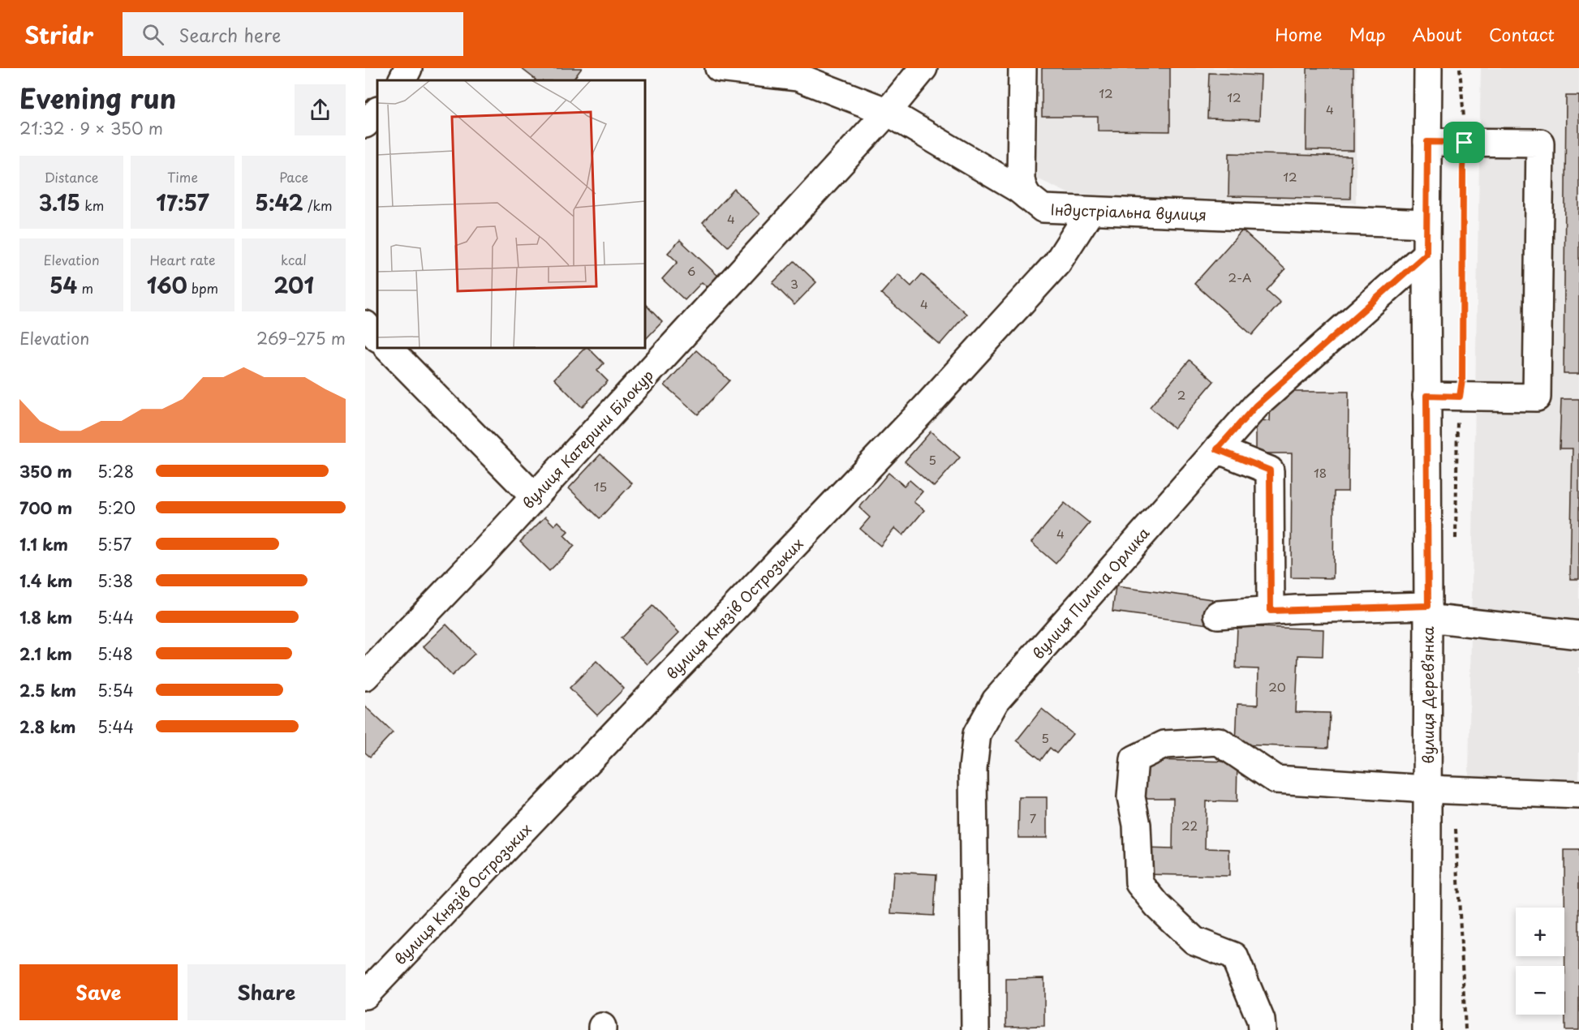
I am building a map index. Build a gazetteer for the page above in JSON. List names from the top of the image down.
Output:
{
  "streets": {
    "street": [
      "Індустріальна вулиця",
      "вулиця Катерини Білокур",
      "вулиця Пилипа Орлика",
      "вулиця Князів Острозьких",
      "вулиця Деревʼянка"
    ]
  },
  "crossings": [
    ["Індустріальна вулиця", "вулиця Катерини Білокур"],
    ["Індустріальна вулиця", "вулиця Князів Острозьких"],
    ["Індустріальна вулиця", "вулиця Деревʼянка"],
    ["вулиця Пилипа Орлика", "вулиця Деревʼянка"]
  ],
  "house_numbers": [
    "12",
    "12",
    "4",
    "12",
    "4",
    "6",
    "2-А",
    "3",
    "4",
    "2",
    "5",
    "18",
    "15",
    "4",
    "20",
    "5",
    "7",
    "22"
  ],
  "page": {
    "header": "Stridr",
    "search": "Search here",
    "nav": [
      "Home",
      "Map",
      "About",
      "Contact"
    ],
    "heading": ["Evening run", "21:32 · 9 × 350 m"],
    "stats": [
      ["Distance", "3.15 km"],
      ["Time", "17:57"],
      ["Pace", "5:42 /km"],
      ["Elevation", "54 m"],
      ["Heart rate", "160 bpm"],
      ["kcal", "201"]
    ],
    "chart": ["Elevation", "269–275 m"],
    "list": [
      {
        "name": "350 m",
        "note": "5:28"
      },
      {
        "name": "700 m",
        "note": "5:20"
      },
      {
        "name": "1.1 km",
        "note": "5:57"
      },
      {
        "name": "1.4 km",
        "note": "5:38"
      },
      {
        "name": "1.8 km",
        "note": "5:44"
      },
      {
        "name": "2.1 km",
        "note": "5:48"
      },
      {
        "name": "2.5 km",
        "note": "5:54"
      },
      {
        "name": "2.8 km",
        "note": "5:44"
      }
    ],
    "map_buttons": ["+", "−"],
    "buttons": ["Save", "Share"]
  }
}
